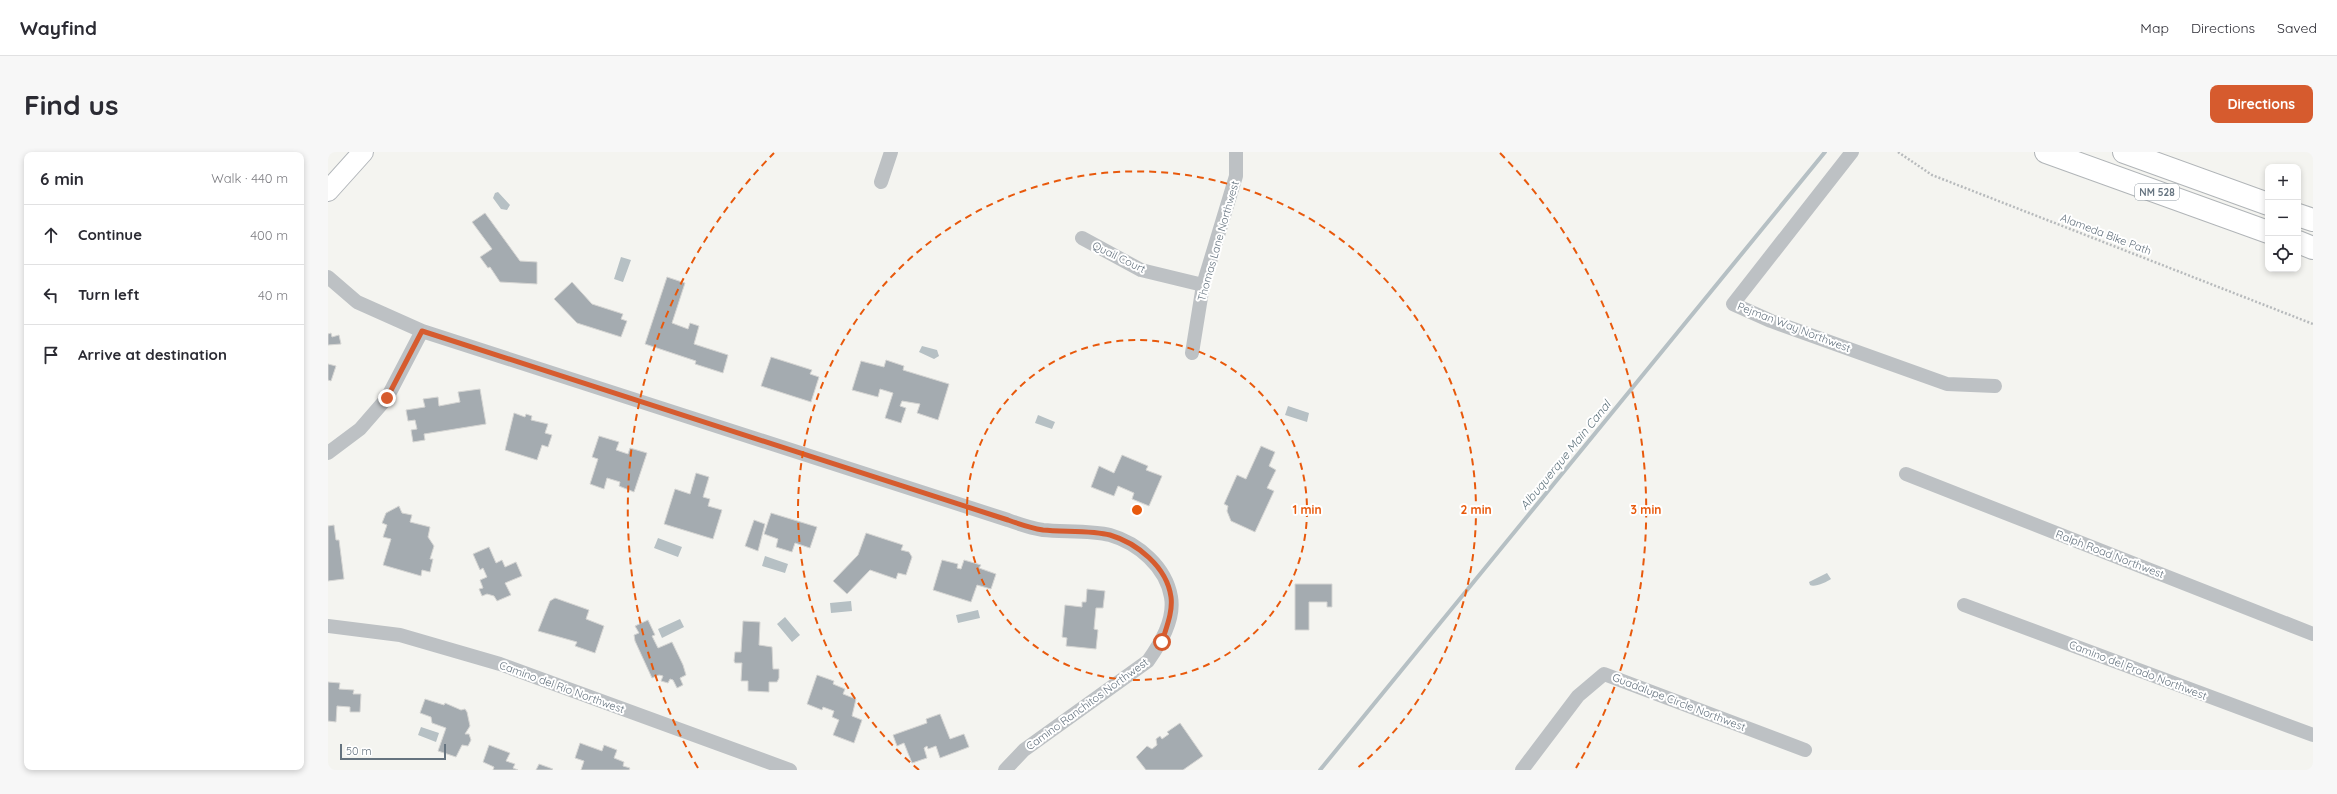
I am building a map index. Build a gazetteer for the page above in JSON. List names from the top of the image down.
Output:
{
  "streets": {
    "main road": ["NM 528"],
    "street": [
      "Thomas Lane Northwest",
      "Quail Court",
      "Pejman Way Northwest",
      "Ralph Road Northwest",
      "Camino del Prado Northwest",
      "Camino del Rio Northwest",
      "Guadalupe Circle Northwest",
      "Camino Ranchitos Northwest"
    ],
    "path": ["Alameda Bike Path"]
  },
  "crossings": [
    ["Thomas Lane Northwest", "Quail Court"]
  ],
  "water": ["Albuquerque Main Canal"],
  "scale_bar": "50 m",
  "page": {
    "header": "Wayfind",
    "nav": ["Map", "Directions", "Saved"],
    "buttons": "Directions",
    "title": "Find us",
    "heading": ["6 min", "Walk · 440 m"],
    "map_buttons": ["+", "−"],
    "list": [
      ["Continue", "400 m"],
      ["Turn left", "40 m"],
      "Arrive at destination"
    ],
    "scale": "50 m"
  },
  "rings": ["1 min", "2 min", "3 min"]
}
